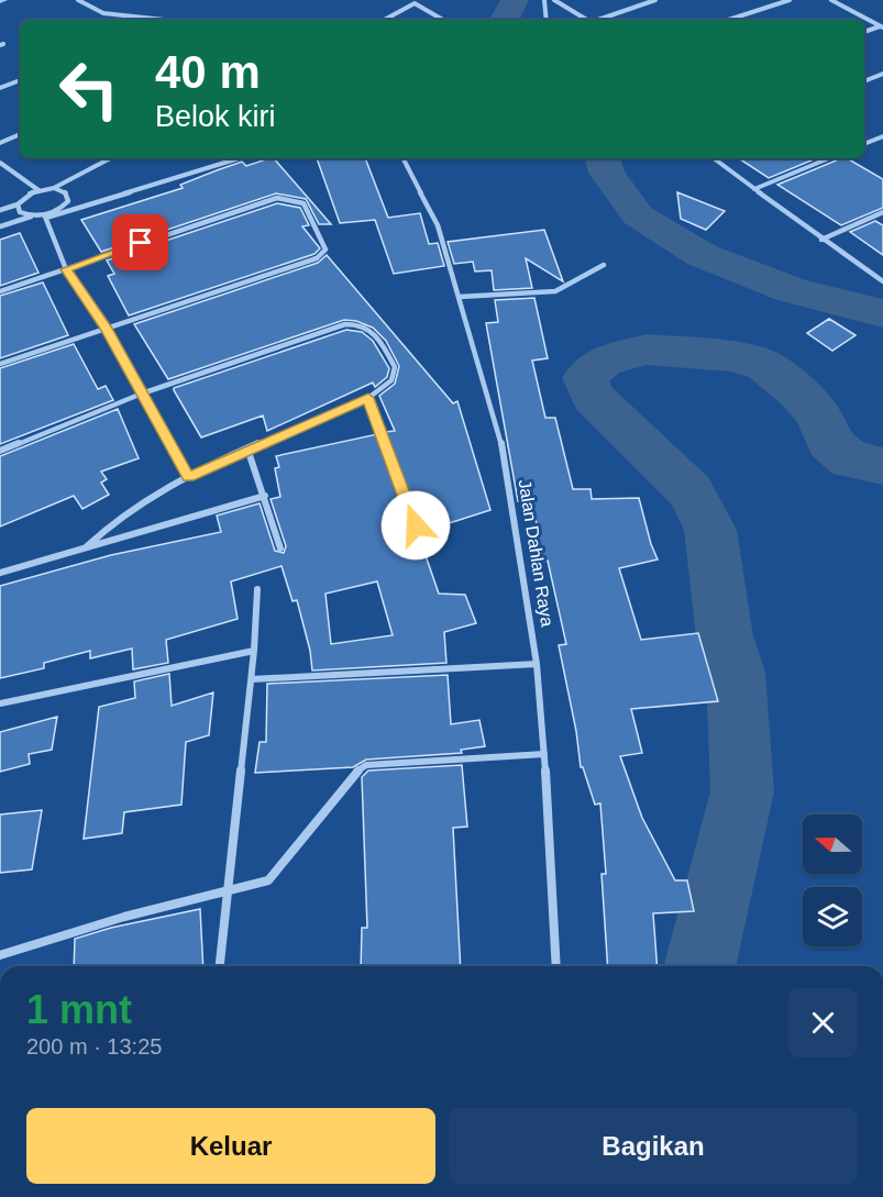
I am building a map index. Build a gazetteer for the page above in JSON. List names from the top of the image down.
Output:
{
  "streets": {
    "street": ["Jalan Dahlan Raya"]
  },
  "north": "left",
  "page": {
    "turn": ["40 m", "Belok kiri"],
    "heading": ["1 mnt", "200 m · 13:25"],
    "buttons": ["Keluar", "Bagikan"]
  }
}
